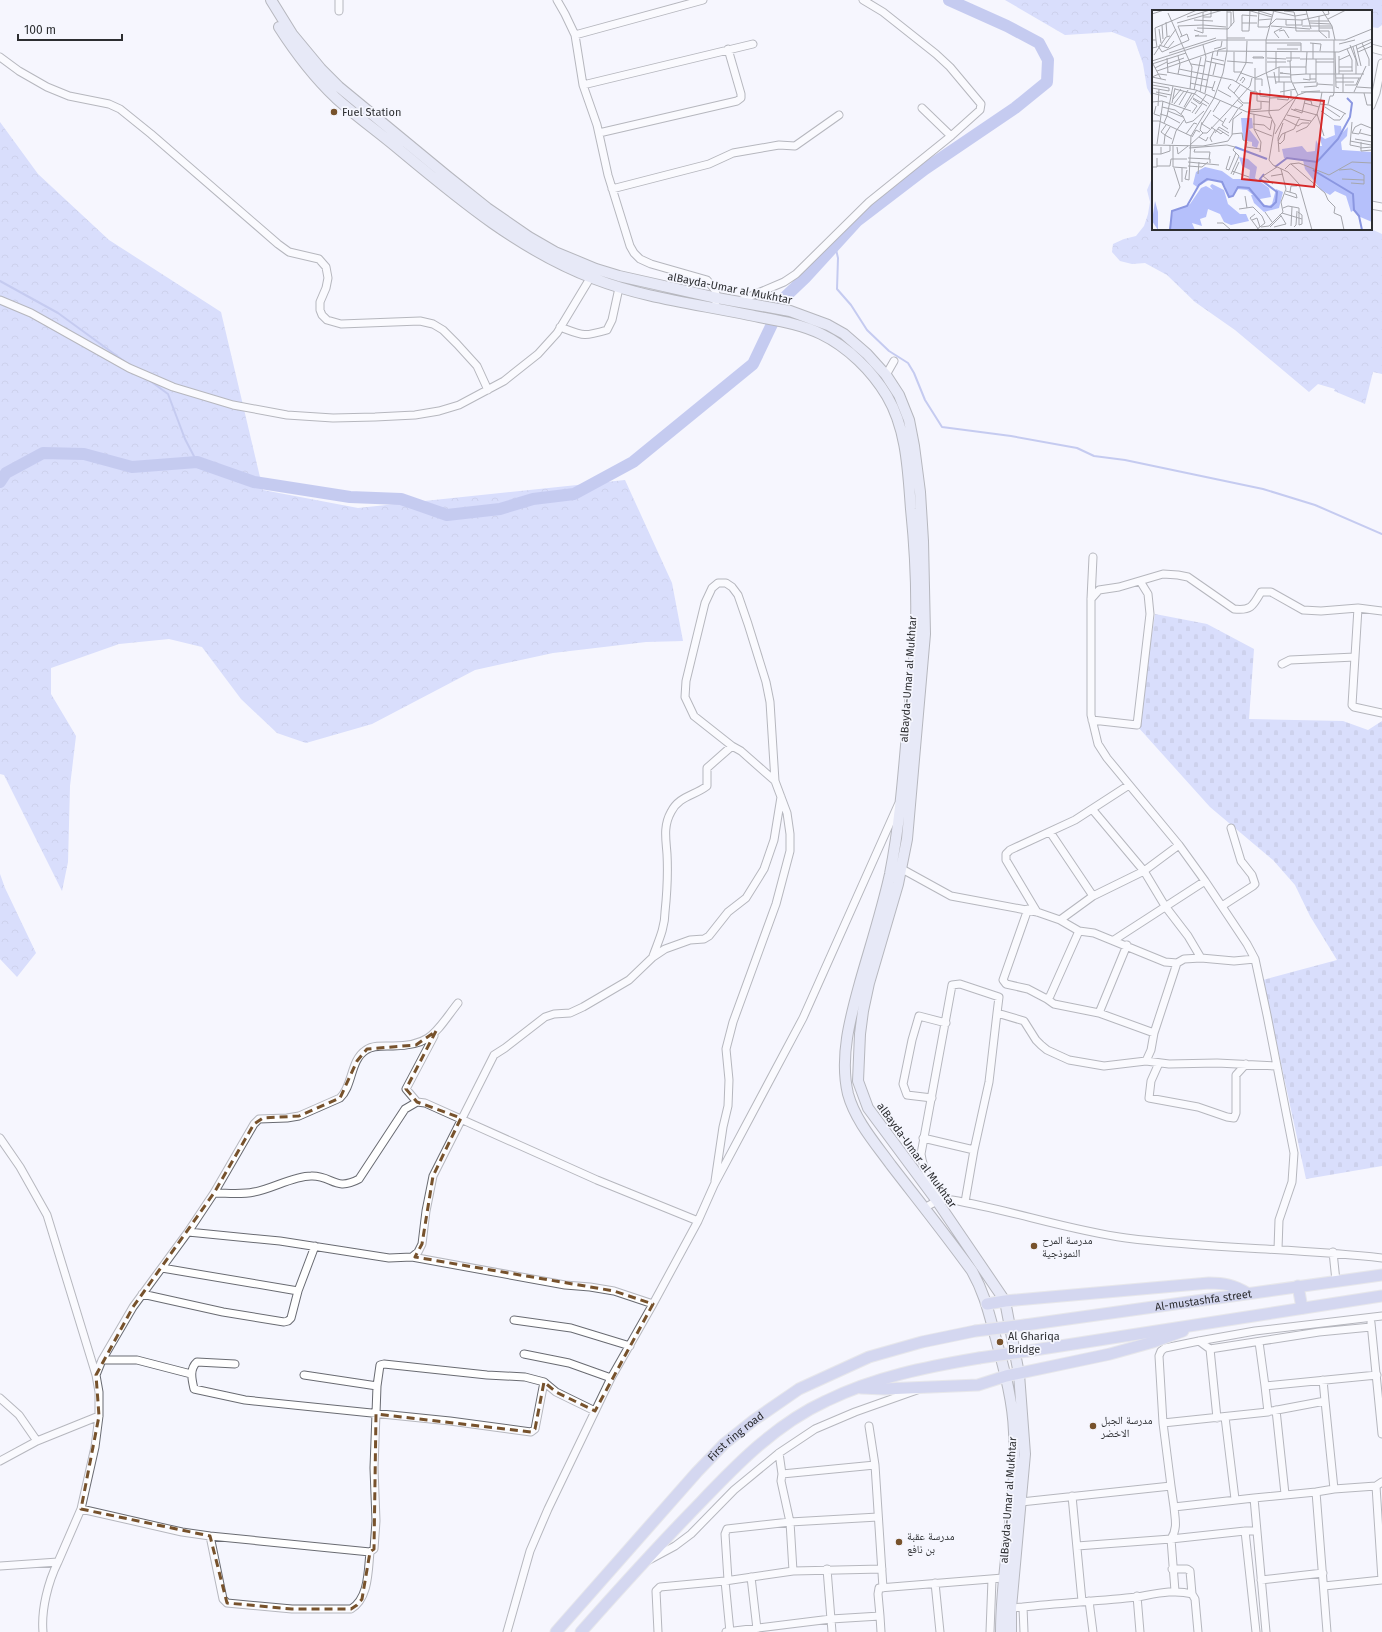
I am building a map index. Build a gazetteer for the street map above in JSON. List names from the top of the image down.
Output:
{
  "streets": {
    "main road": ["alBayda-Umar al Mukhtar", "Al-mustashfa street", "First ring road"]
  },
  "crossings": [
    ["Al-mustashfa street", "First ring road"]
  ],
  "places": [
    "Fuel Station",
    "مدرسة المرح النموذجية",
    "Al Ghariqa Bridge",
    "مدرسة الجبل الاخضر",
    "مدرسة عقبة بن نافع"
  ],
  "scale_bar": "100 m"
}
